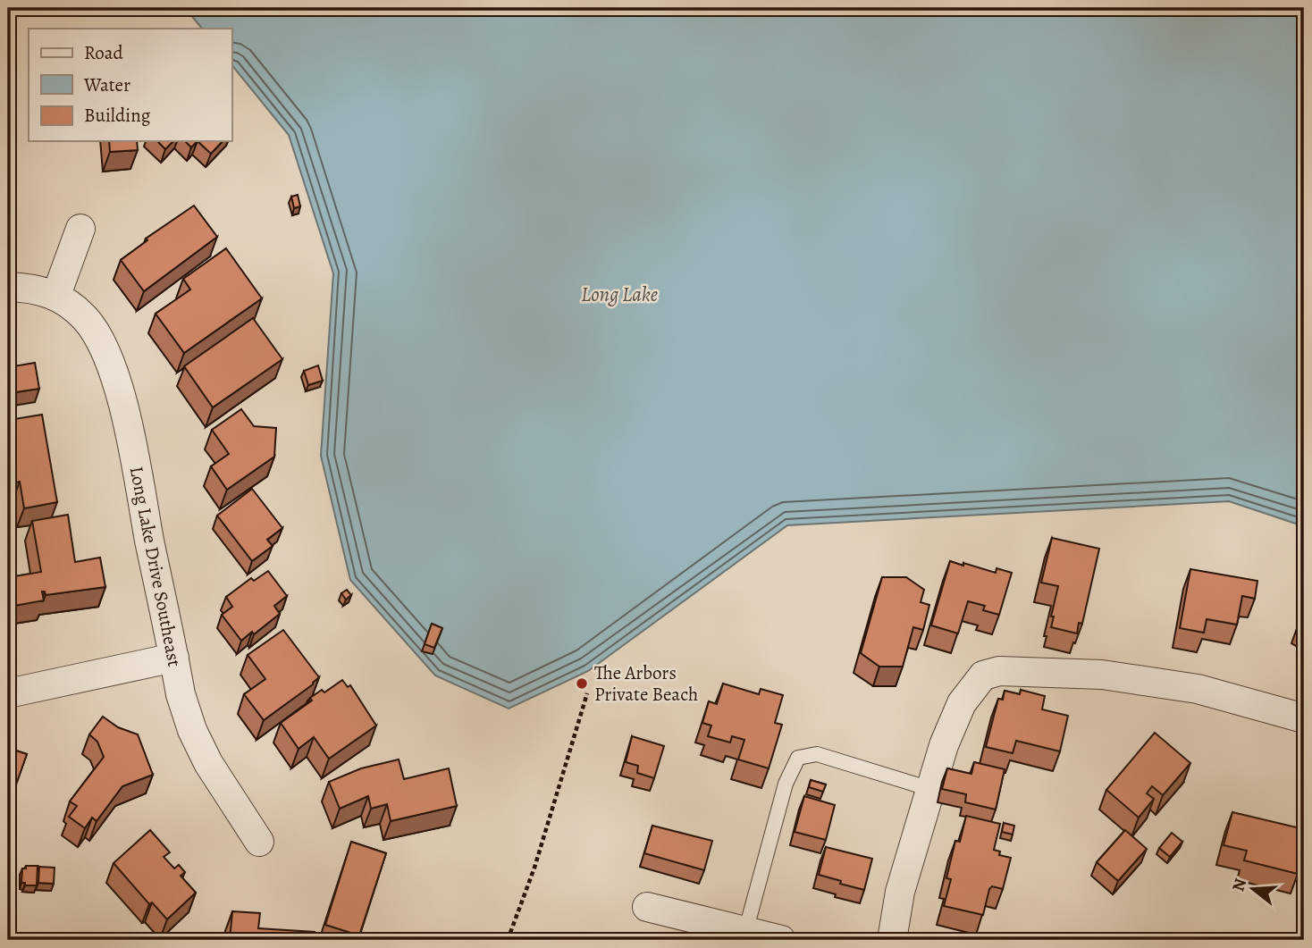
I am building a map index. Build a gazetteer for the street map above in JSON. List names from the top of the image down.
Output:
{
  "streets": {
    "street": ["Long Lake Drive Southeast"]
  },
  "water": ["Long Lake"],
  "places": ["The Arbors Private Beach"],
  "legend": ["Road", "Water", "Building"],
  "north": "left"
}
